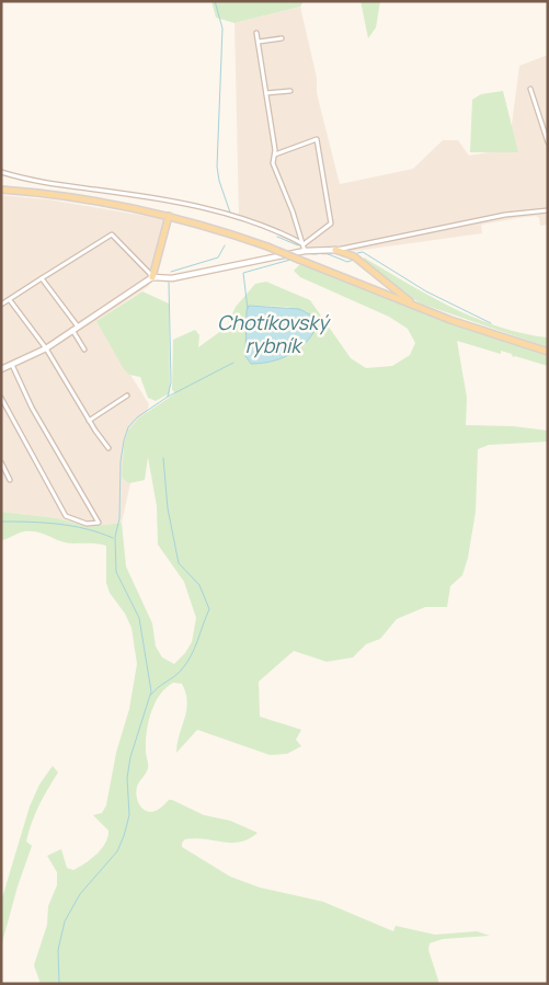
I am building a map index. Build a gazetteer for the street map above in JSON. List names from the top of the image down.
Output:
{
  "water": ["Chotíkovský rybník"]
}
